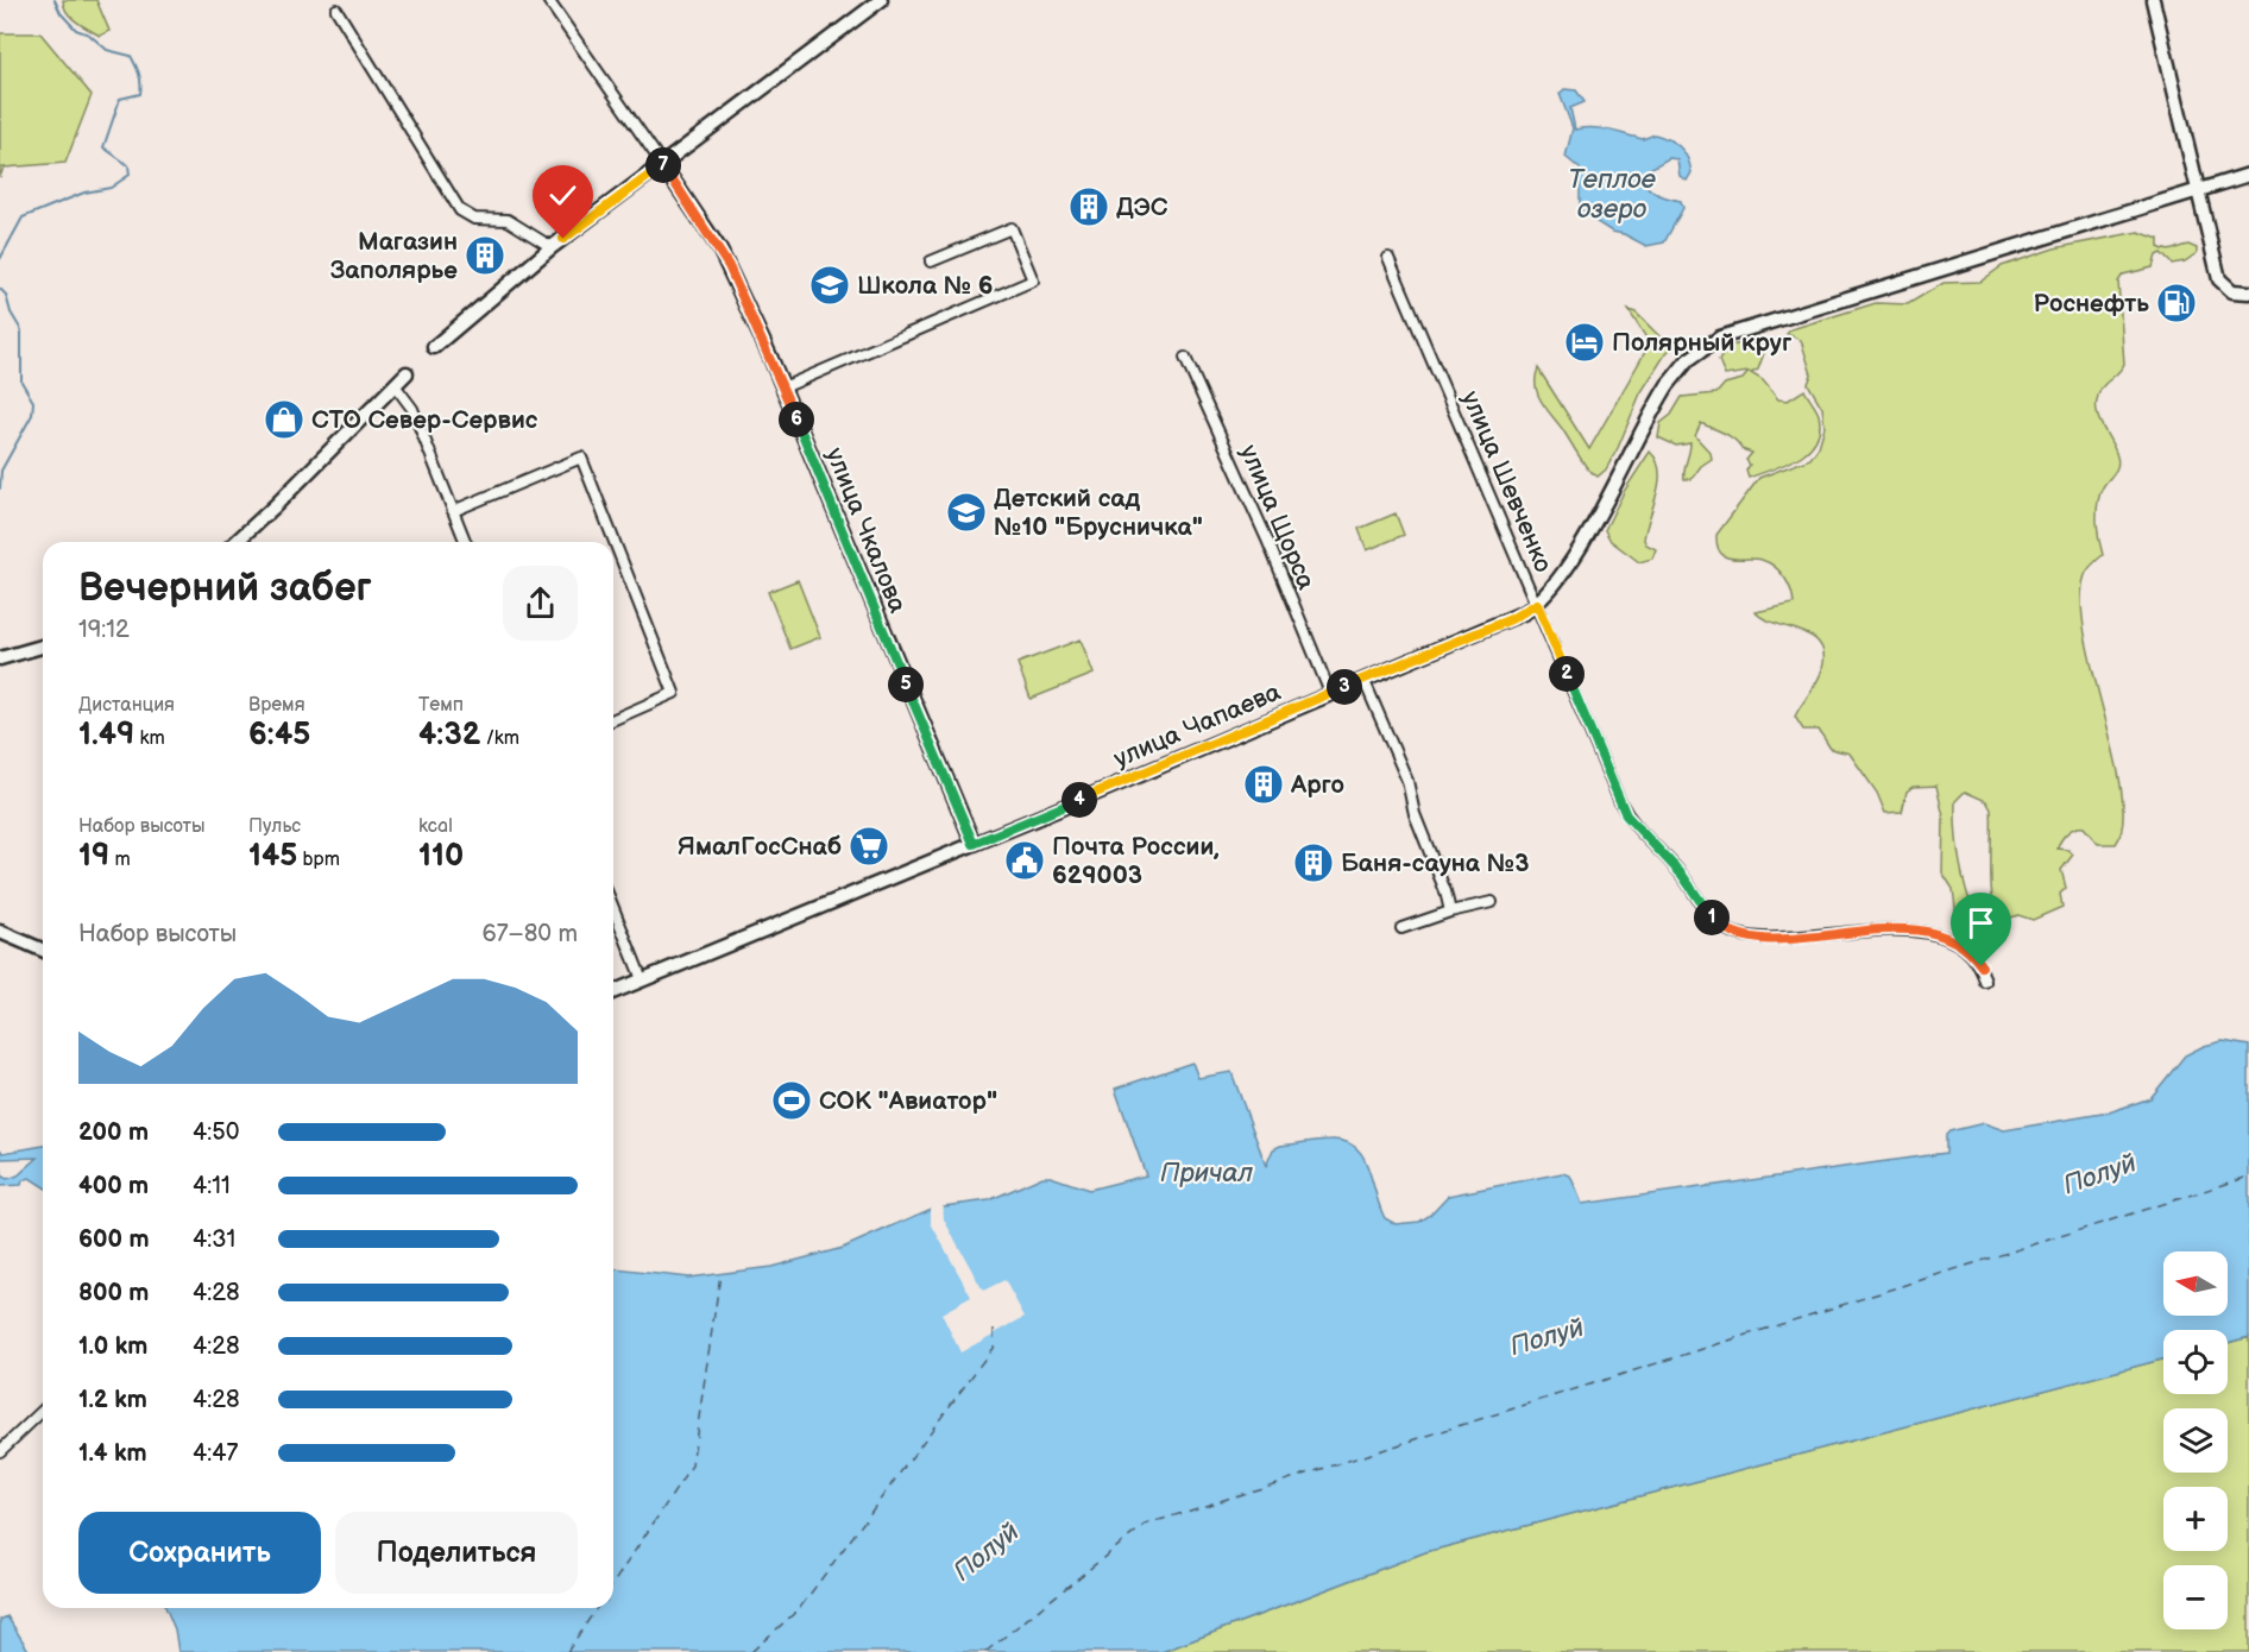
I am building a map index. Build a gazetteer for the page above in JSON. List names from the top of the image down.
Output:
{
  "streets": {
    "main road": ["улица Чкалова", "улица Чапаева"],
    "street": ["улица Шевченко", "улица Щорса"]
  },
  "crossings": [
    ["улица Шевченко", "улица Чапаева"],
    ["улица Щорса", "улица Чапаева"],
    ["улица Чкалова", "улица Чапаева"]
  ],
  "water": ["Теплое озеро", "Причал", "Полуй"],
  "places": {
    "building": [
      "ДЭС",
      "Магазин Заполярье",
      "Арго",
      "Баня-сауна №3"
    ],
    "school or university": ["Школа № 6", "Детский сад №10 \"Брусничка\""],
    "fuel station": ["Роснефть"],
    "hotel": ["Полярный круг"],
    "shop": ["СТО Север-Сервис"],
    "supermarket": ["ЯмалГосСнаб"],
    "public building": ["Почта России, 629003"],
    "sports": ["СОК \"Авиатор\""]
  },
  "north": "left",
  "page": {
    "pins": [
      "7",
      "6",
      "2",
      "5",
      "3",
      "4",
      "1"
    ],
    "heading": ["Вечерний забег", "19:12"],
    "stats": [
      ["Дистанция", "1.49 km"],
      ["Время", "6:45"],
      ["Темп", "4:32 /km"],
      ["Набор высоты", "19 m"],
      ["Пульс", "145 bpm"],
      ["kcal", "110"]
    ],
    "chart": ["Набор высоты", "67–80 m"],
    "list": [
      {
        "name": "200 m",
        "note": "4:50"
      },
      {
        "name": "400 m",
        "note": "4:11"
      },
      {
        "name": "600 m",
        "note": "4:31"
      },
      {
        "name": "800 m",
        "note": "4:28"
      },
      {
        "name": "1.0 km",
        "note": "4:28"
      },
      {
        "name": "1.2 km",
        "note": "4:28"
      },
      {
        "name": "1.4 km",
        "note": "4:47"
      }
    ],
    "map_buttons": ["+", "−"],
    "buttons": ["Сохранить", "Поделиться"]
  }
}
